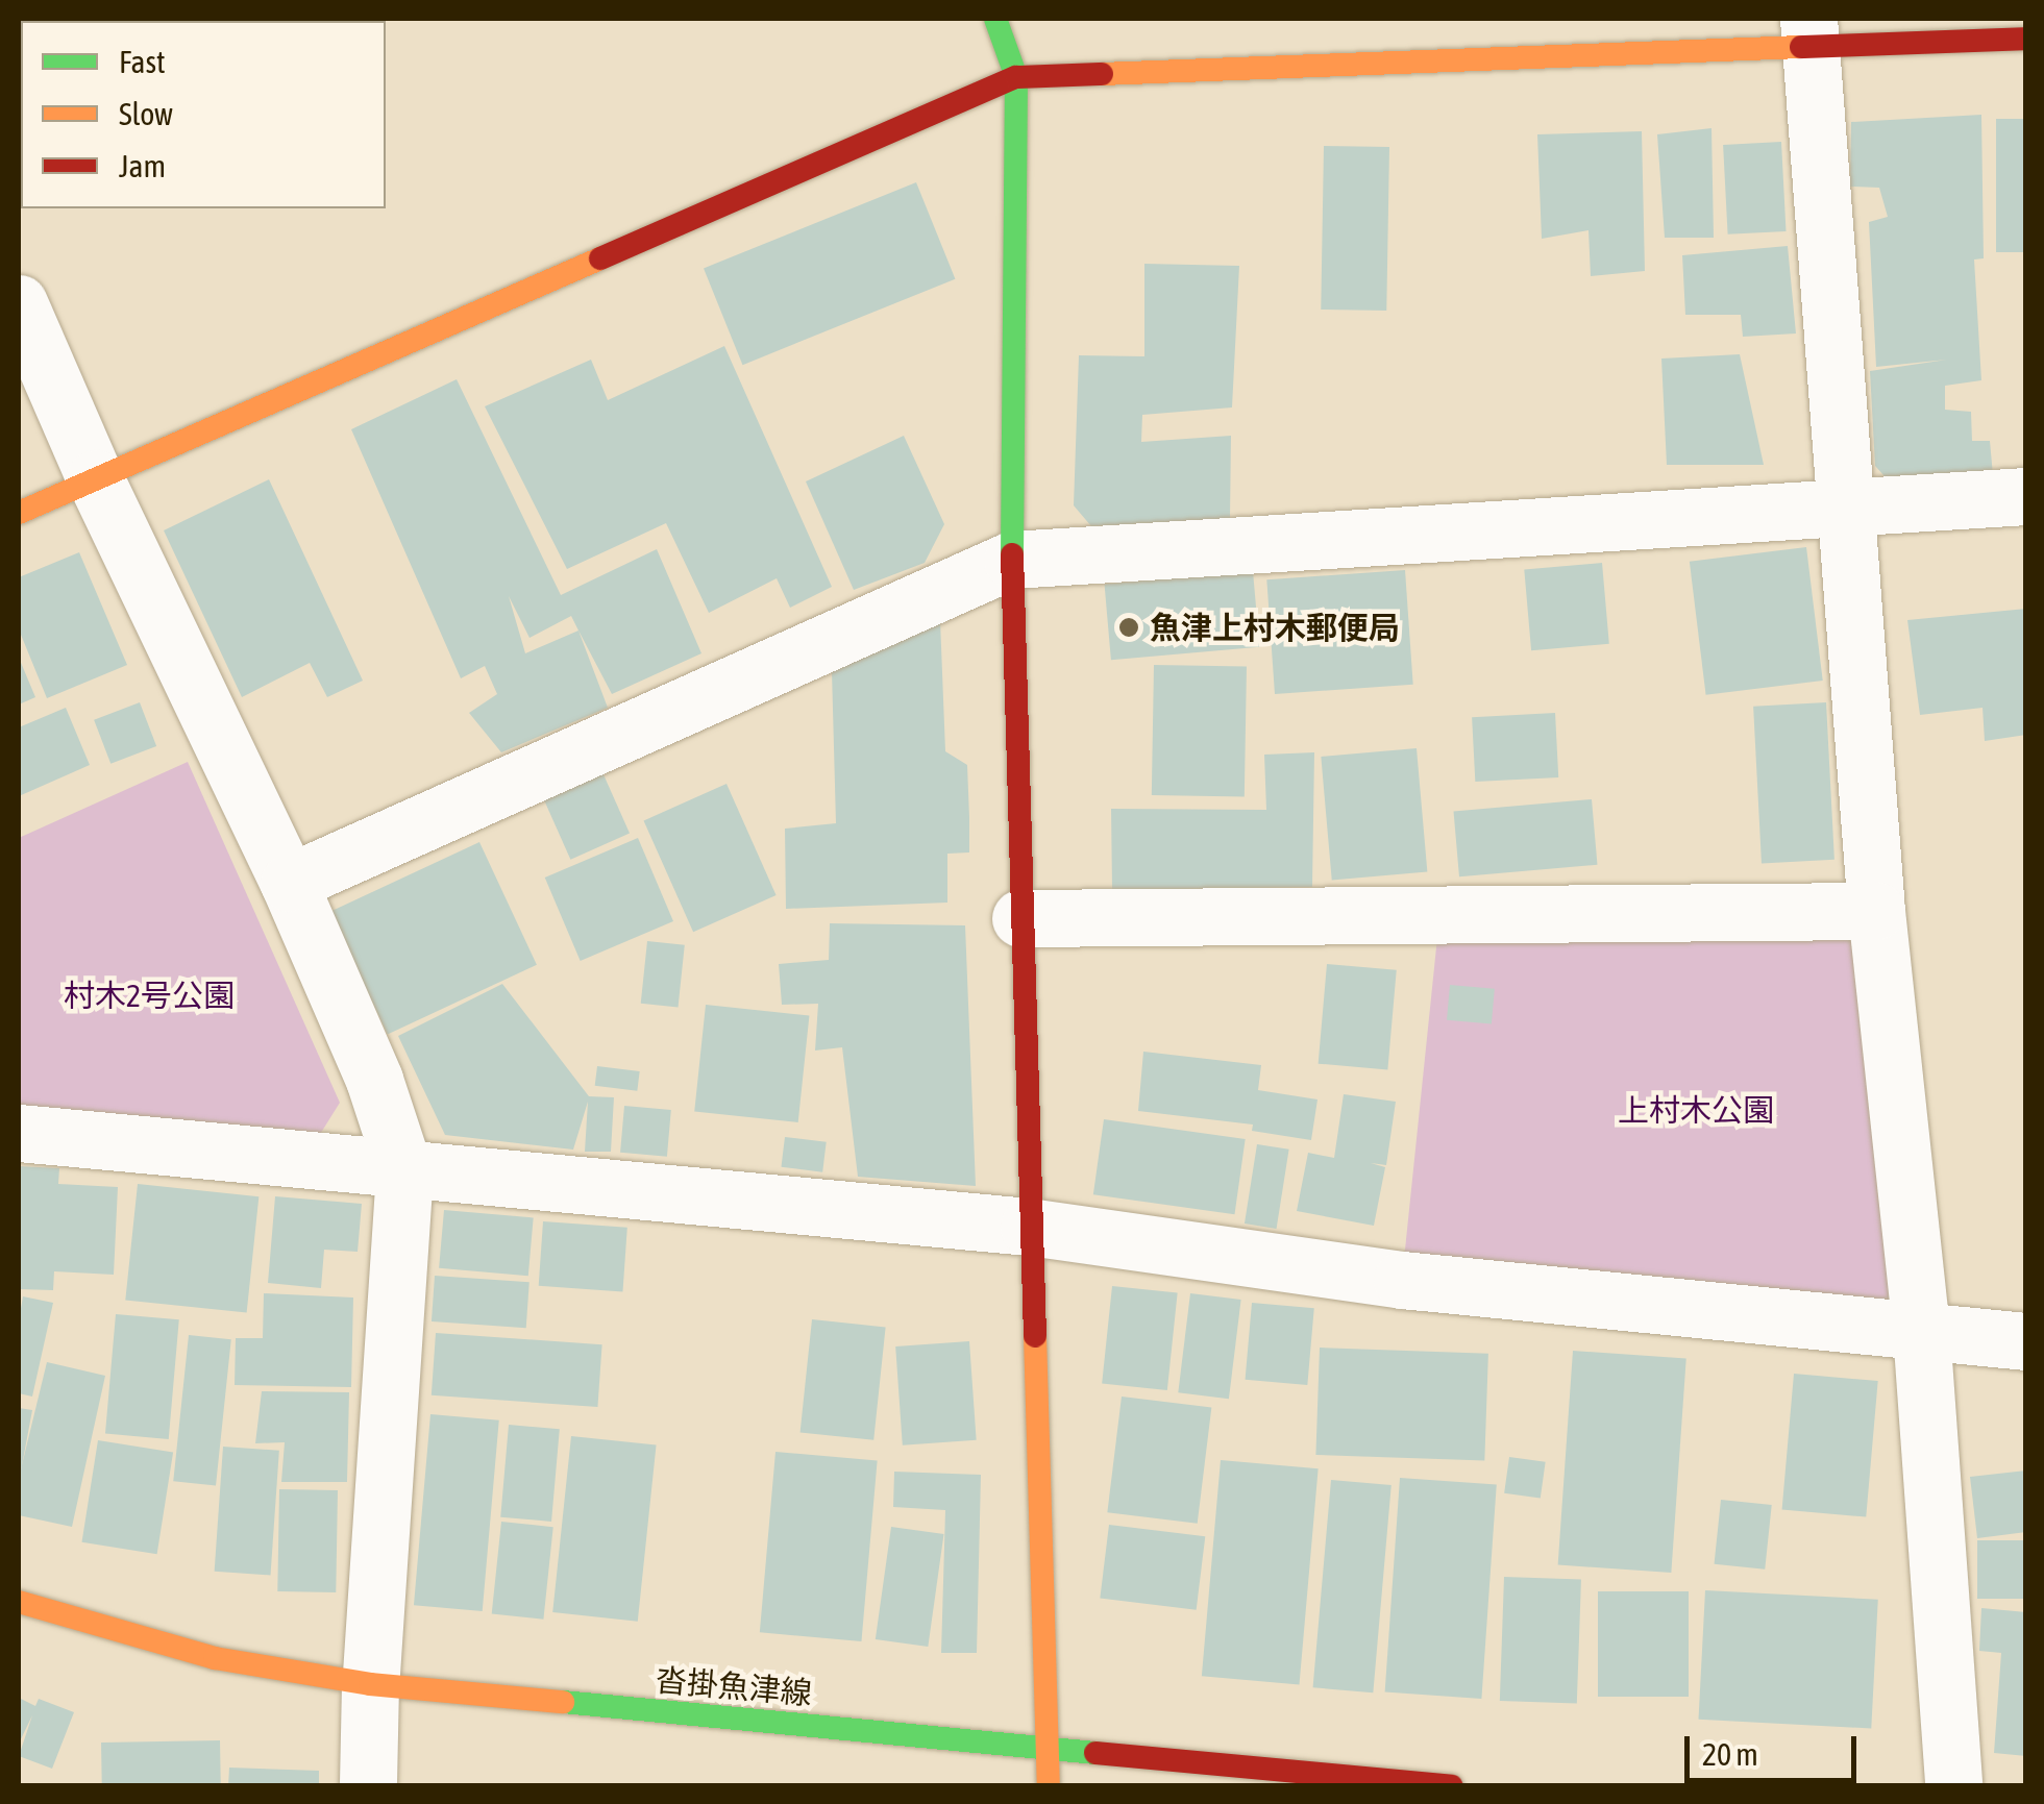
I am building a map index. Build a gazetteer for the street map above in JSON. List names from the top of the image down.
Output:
{
  "streets": {
    "street": ["沓掛魚津線"]
  },
  "parks": ["村木2号公園", "上村木公園"],
  "places": ["魚津上村木郵便局"],
  "legend": ["Fast", "Slow", "Jam"],
  "scale_bar": "20 m"
}
